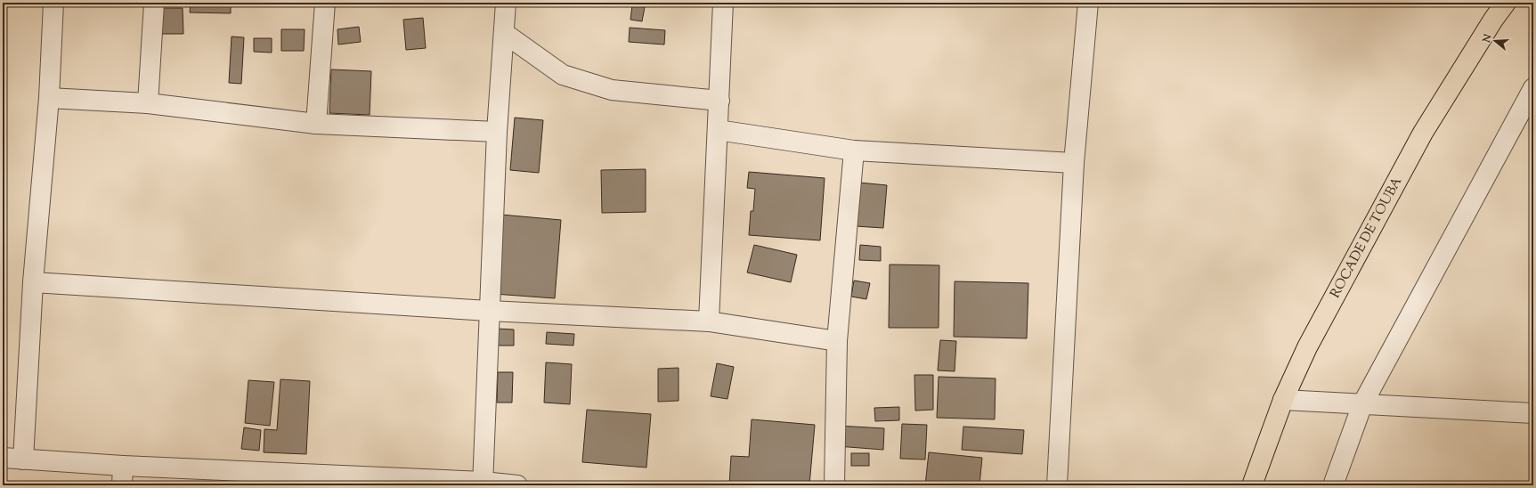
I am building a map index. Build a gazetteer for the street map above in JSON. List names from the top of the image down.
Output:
{
  "streets": {
    "main road": ["ROCADE DE TOUBA"]
  },
  "north": "left"
}
